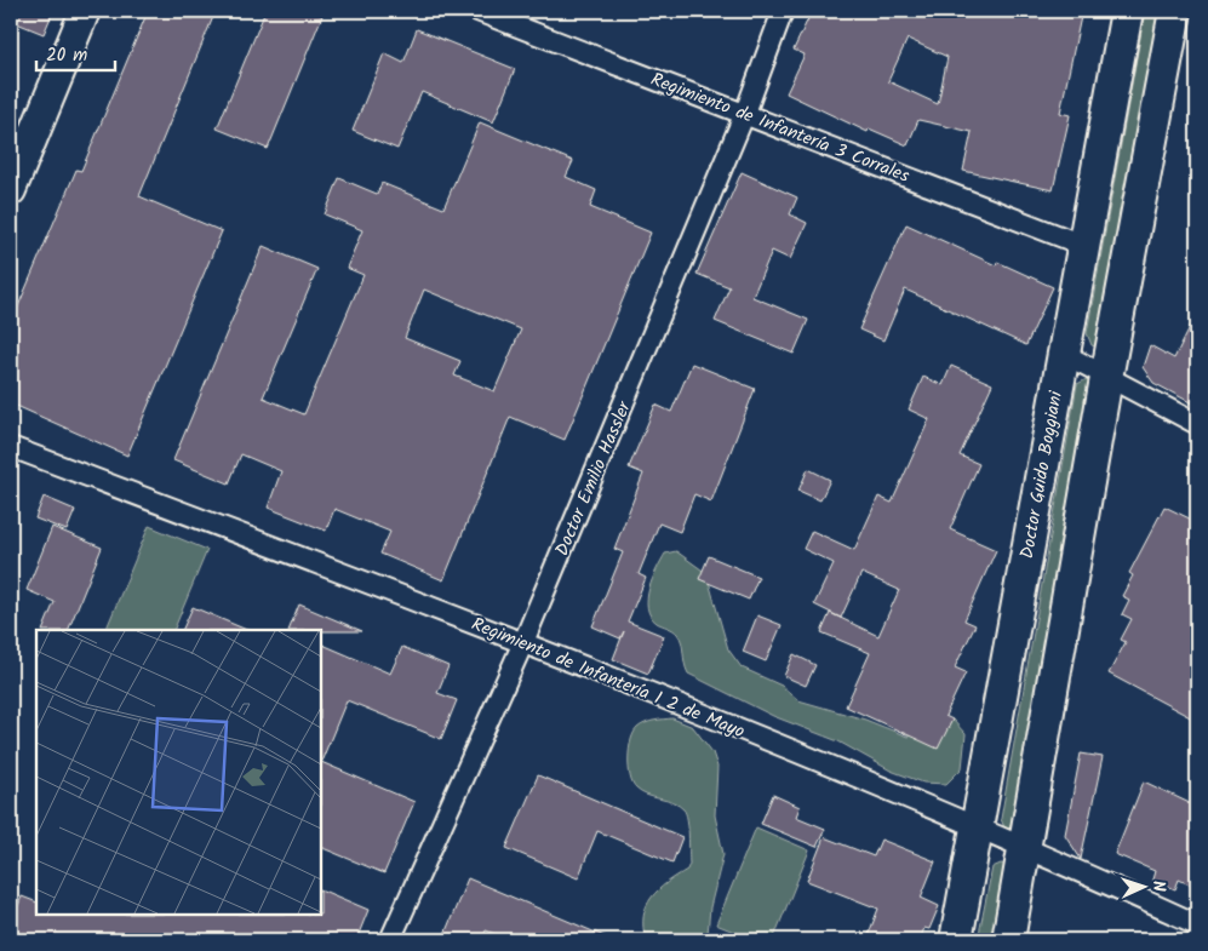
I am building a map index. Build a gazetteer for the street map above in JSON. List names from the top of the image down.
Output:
{
  "streets": {
    "main road": ["Doctor Guido Boggiani"],
    "street": ["Regimiento de Infantería 3 Corrales", "Doctor Emilio Hassler", "Regimiento de Infantería 1 2 de Mayo"]
  },
  "crossings": [
    ["Regimiento de Infantería 3 Corrales", "Doctor Guido Boggiani"],
    ["Regimiento de Infantería 3 Corrales", "Doctor Emilio Hassler"],
    ["Doctor Guido Boggiani", "Regimiento de Infantería 1 2 de Mayo"],
    ["Doctor Emilio Hassler", "Regimiento de Infantería 1 2 de Mayo"]
  ],
  "scale_bar": "20 m",
  "north": "right"
}
